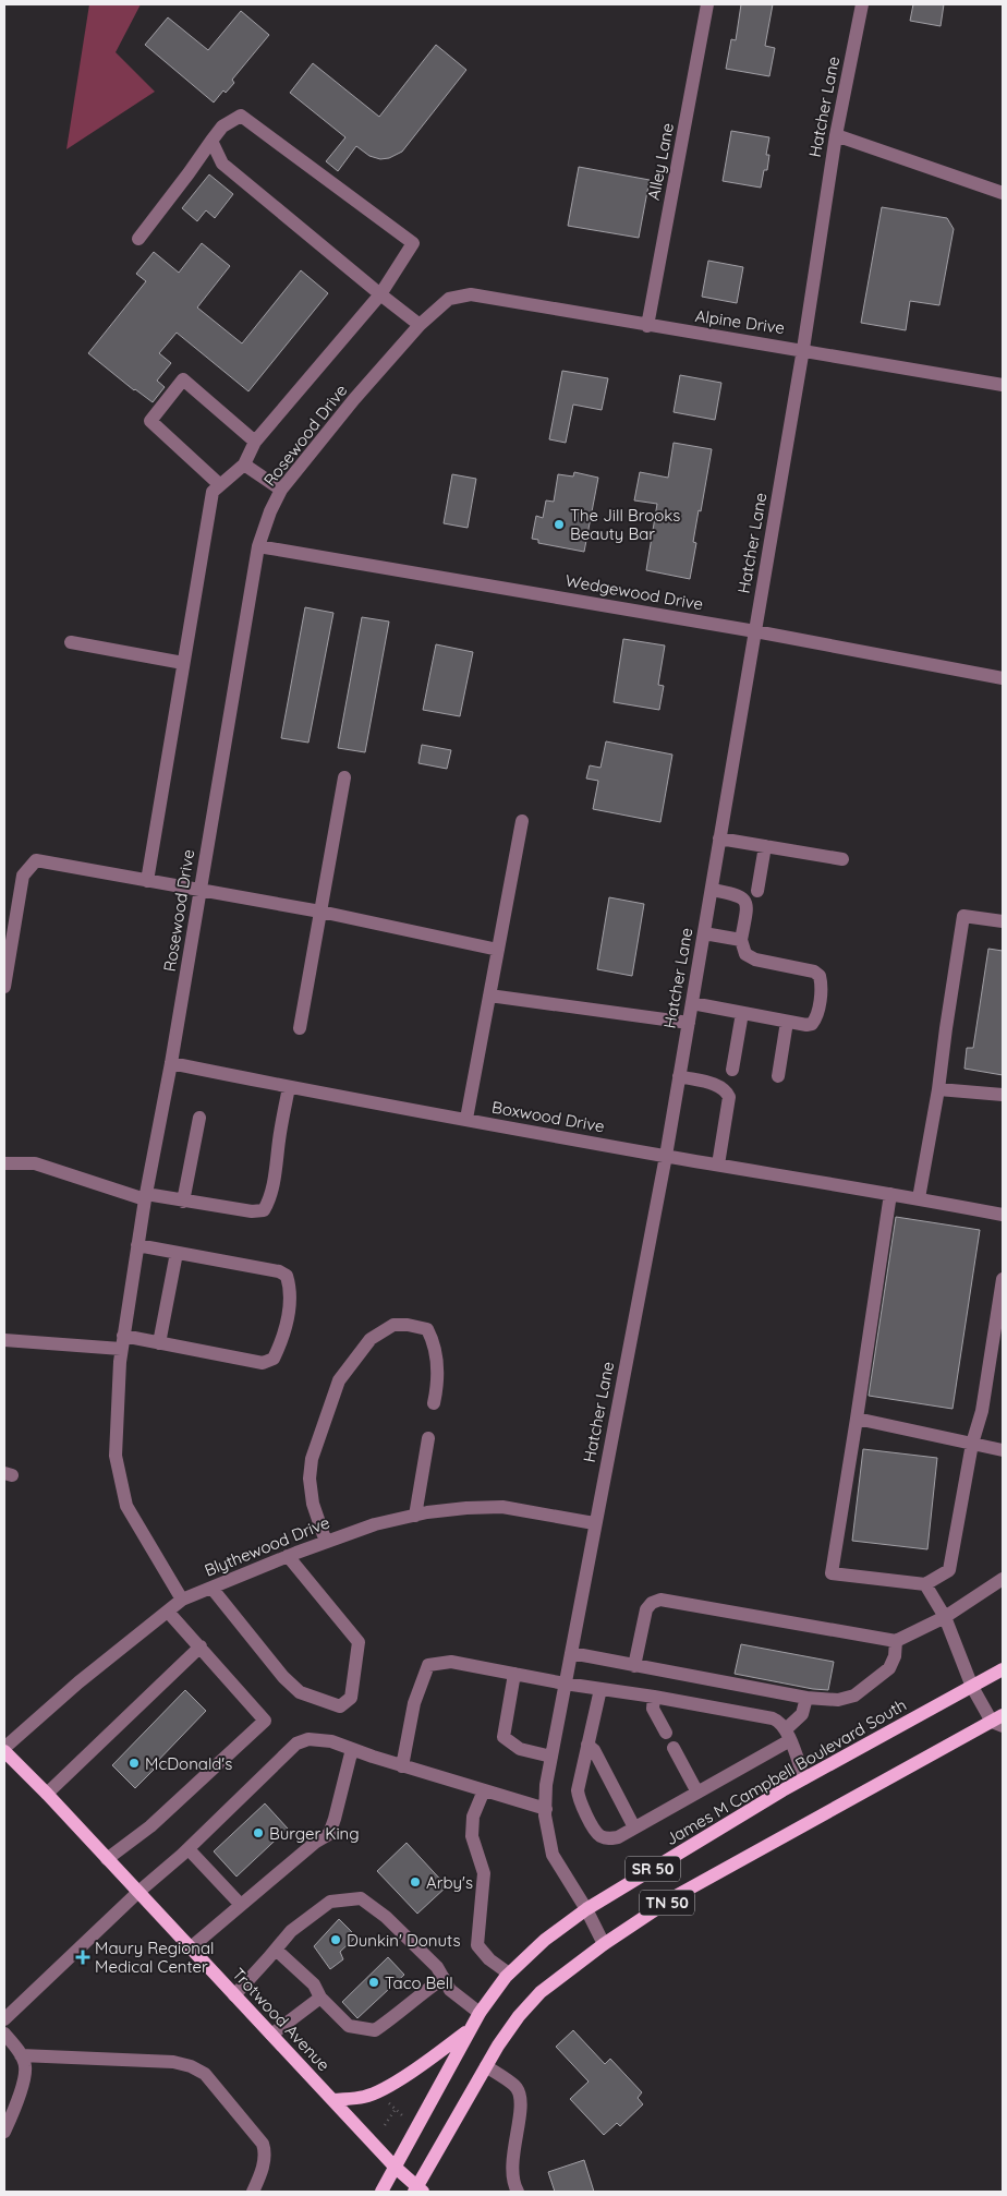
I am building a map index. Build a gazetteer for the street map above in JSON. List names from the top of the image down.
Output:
{
  "streets": {
    "main road": [
      "James M Campbell Boulevard South",
      "SR 50",
      "TN 50",
      "Trotwood Avenue"
    ],
    "street": [
      "Hatcher Lane",
      "Alley Lane",
      "Alpine Drive",
      "Rosewood Drive",
      "Wedgewood Drive",
      "Boxwood Drive",
      "Blythewood Drive"
    ]
  },
  "crossings": [
    ["Hatcher Lane", "Alpine Drive"],
    ["Hatcher Lane", "Wedgewood Drive"],
    ["Hatcher Lane", "Boxwood Drive"],
    ["Hatcher Lane", "Blythewood Drive"],
    ["Hatcher Lane", "James M Campbell Boulevard South"],
    ["Hatcher Lane", "TN 50"],
    ["Alley Lane", "Alpine Drive"],
    ["Alpine Drive", "Rosewood Drive"],
    ["Rosewood Drive", "Wedgewood Drive"],
    ["Rosewood Drive", "Boxwood Drive"],
    ["Rosewood Drive", "Blythewood Drive"],
    ["Blythewood Drive", "Trotwood Avenue"],
    ["James M Campbell Boulevard South", "SR 50"],
    ["James M Campbell Boulevard South", "Trotwood Avenue"],
    ["SR 50", "Trotwood Avenue"],
    ["TN 50", "Trotwood Avenue"]
  ],
  "places": {
    "other": [
      "The Jill Brooks Beauty Bar",
      "McDonald's",
      "Burger King",
      "Arby's",
      "Dunkin' Donuts",
      "Taco Bell"
    ],
    "health": ["Maury Regional Medical Center"]
  }
}
